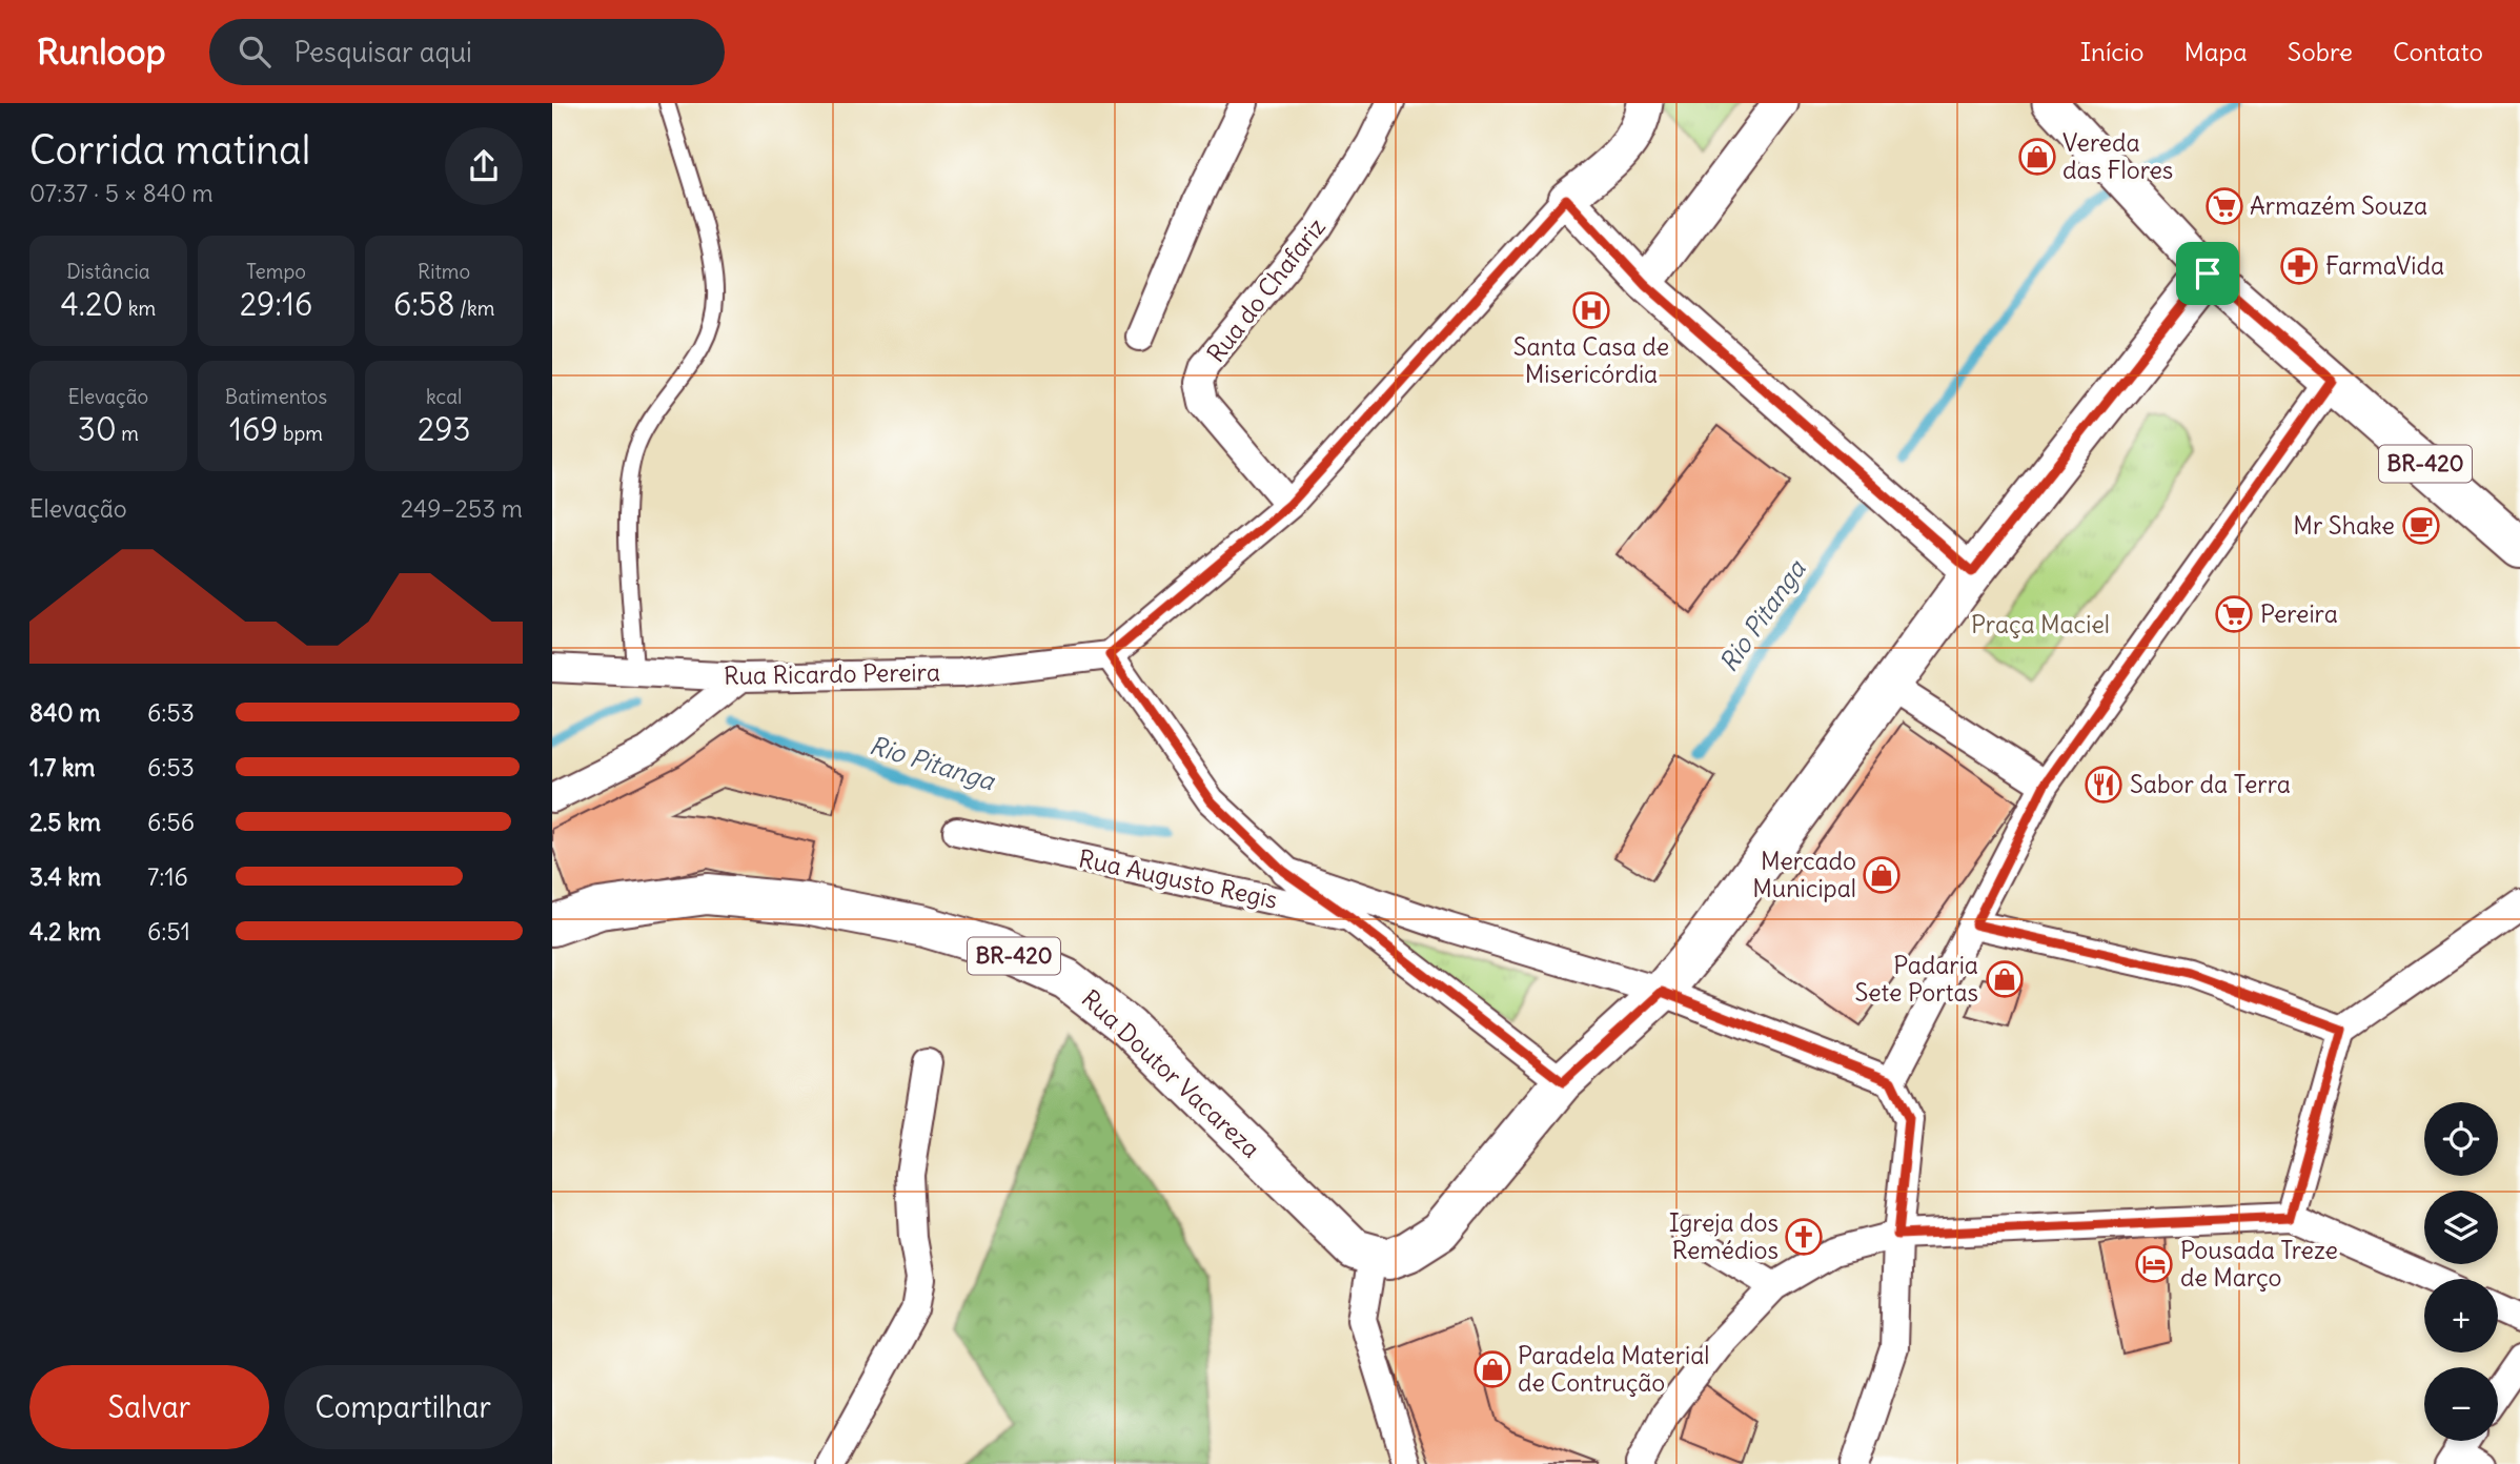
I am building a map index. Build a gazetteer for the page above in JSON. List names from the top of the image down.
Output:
{
  "streets": {
    "main road": ["BR-420", "Rua Doutor Vacareza"],
    "street": ["Rua do Chafariz", "Rua Ricardo Pereira", "Rua Augusto Regis"]
  },
  "water": ["Rio Pitanga"],
  "parks": ["Praça Maciel"],
  "places": {
    "shop": [
      "Vereda das Flores",
      "Mercado Municipal",
      "Padaria Sete Portas",
      "Paradela Material de Contrução"
    ],
    "supermarket": ["Armazém Souza", "Pereira"],
    "pharmacy": ["FarmaVida"],
    "hospital": ["Santa Casa de Misericórdia"],
    "cafe": ["Mr Shake"],
    "restaurant": ["Sabor da Terra"],
    "church": ["Igreja dos Remédios"],
    "hotel": ["Pousada Treze de Março"]
  },
  "page": {
    "header": "Runloop",
    "search": "Pesquisar aqui",
    "nav": [
      "Início",
      "Mapa",
      "Sobre",
      "Contato"
    ],
    "heading": ["Corrida matinal", "07:37 · 5 × 840 m"],
    "stats": [
      ["Distância", "4.20 km"],
      ["Tempo", "29:16"],
      ["Ritmo", "6:58 /km"],
      ["Elevação", "30 m"],
      ["Batimentos", "169 bpm"],
      ["kcal", "293"]
    ],
    "chart": ["Elevação", "249–253 m"],
    "list": [
      {
        "name": "840 m",
        "note": "6:53"
      },
      {
        "name": "1.7 km",
        "note": "6:53"
      },
      {
        "name": "2.5 km",
        "note": "6:56"
      },
      {
        "name": "3.4 km",
        "note": "7:16"
      },
      {
        "name": "4.2 km",
        "note": "6:51"
      }
    ],
    "map_buttons": ["+", "−"],
    "buttons": ["Salvar", "Compartilhar"]
  }
}
